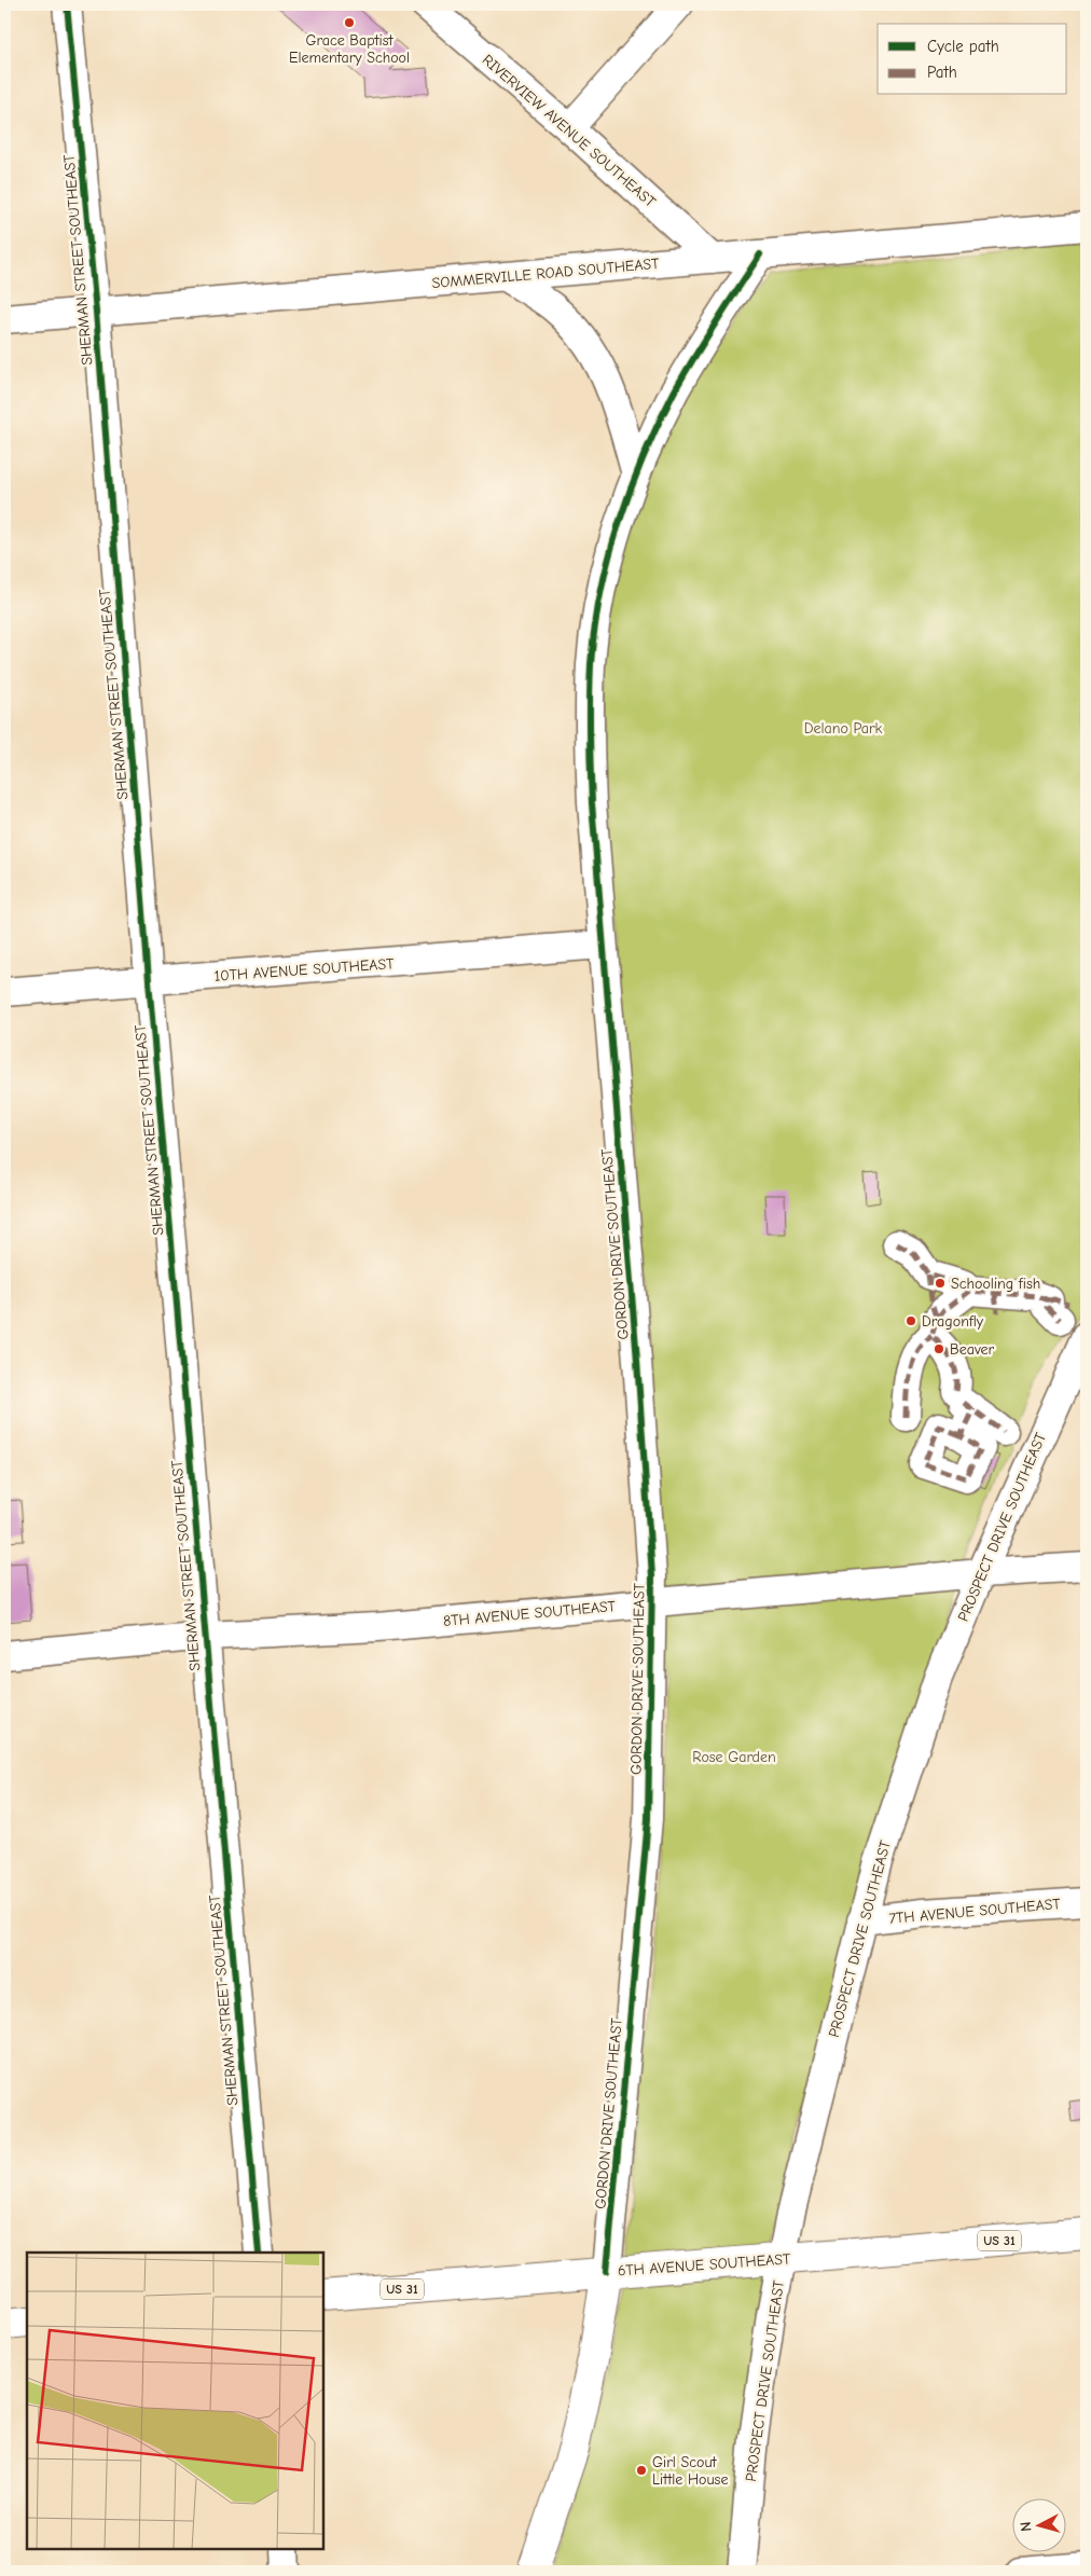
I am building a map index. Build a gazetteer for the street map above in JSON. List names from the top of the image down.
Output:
{
  "streets": {
    "main road": ["GORDON DRIVE SOUTHEAST", "US 31", "6TH AVENUE SOUTHEAST"],
    "street": [
      "RIVERVIEW AVENUE SOUTHEAST",
      "SHERMAN STREET SOUTHEAST",
      "SOMMERVILLE ROAD SOUTHEAST",
      "10TH AVENUE SOUTHEAST",
      "PROSPECT DRIVE SOUTHEAST",
      "8TH AVENUE SOUTHEAST",
      "7TH AVENUE SOUTHEAST"
    ]
  },
  "crossings": [
    ["RIVERVIEW AVENUE SOUTHEAST", "SOMMERVILLE ROAD SOUTHEAST"],
    ["SHERMAN STREET SOUTHEAST", "SOMMERVILLE ROAD SOUTHEAST"],
    ["SHERMAN STREET SOUTHEAST", "10TH AVENUE SOUTHEAST"],
    ["SHERMAN STREET SOUTHEAST", "8TH AVENUE SOUTHEAST"],
    ["SOMMERVILLE ROAD SOUTHEAST", "GORDON DRIVE SOUTHEAST"],
    ["10TH AVENUE SOUTHEAST", "GORDON DRIVE SOUTHEAST"],
    ["GORDON DRIVE SOUTHEAST", "8TH AVENUE SOUTHEAST"],
    ["GORDON DRIVE SOUTHEAST", "6TH AVENUE SOUTHEAST"],
    ["PROSPECT DRIVE SOUTHEAST", "8TH AVENUE SOUTHEAST"],
    ["PROSPECT DRIVE SOUTHEAST", "7TH AVENUE SOUTHEAST"],
    ["PROSPECT DRIVE SOUTHEAST", "6TH AVENUE SOUTHEAST"]
  ],
  "parks": ["Delano Park", "Rose Garden"],
  "places": [
    "Grace Baptist Elementary School",
    "Schooling fish",
    "Dragonfly",
    "Beaver",
    "Girl Scout Little House"
  ],
  "legend": ["Cycle path", "Path"],
  "north": "left"
}
